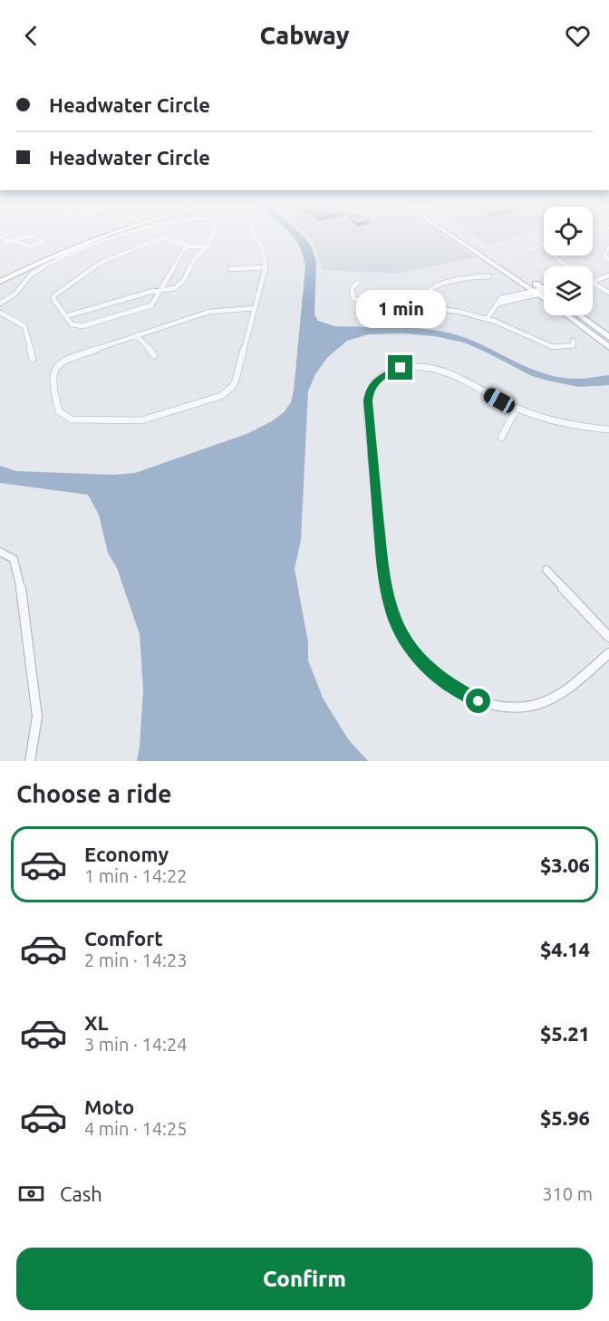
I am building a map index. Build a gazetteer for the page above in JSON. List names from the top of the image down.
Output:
{
  "page": {
    "header": "Cabway",
    "banner": ["Headwater Circle", "Headwater Circle"],
    "bubble": "1 min",
    "heading": "Choose a ride",
    "list": [
      {
        "name": "Economy",
        "note": "1 min · 14:22",
        "value": "$3.06"
      },
      {
        "name": "Comfort",
        "note": "2 min · 14:23",
        "value": "$4.14"
      },
      {
        "name": "XL",
        "note": "3 min · 14:24",
        "value": "$5.21"
      },
      {
        "name": "Moto",
        "note": "4 min · 14:25",
        "value": "$5.96"
      }
    ],
    "pay": ["Cash", "310 m"],
    "buttons": "Confirm"
  }
}
